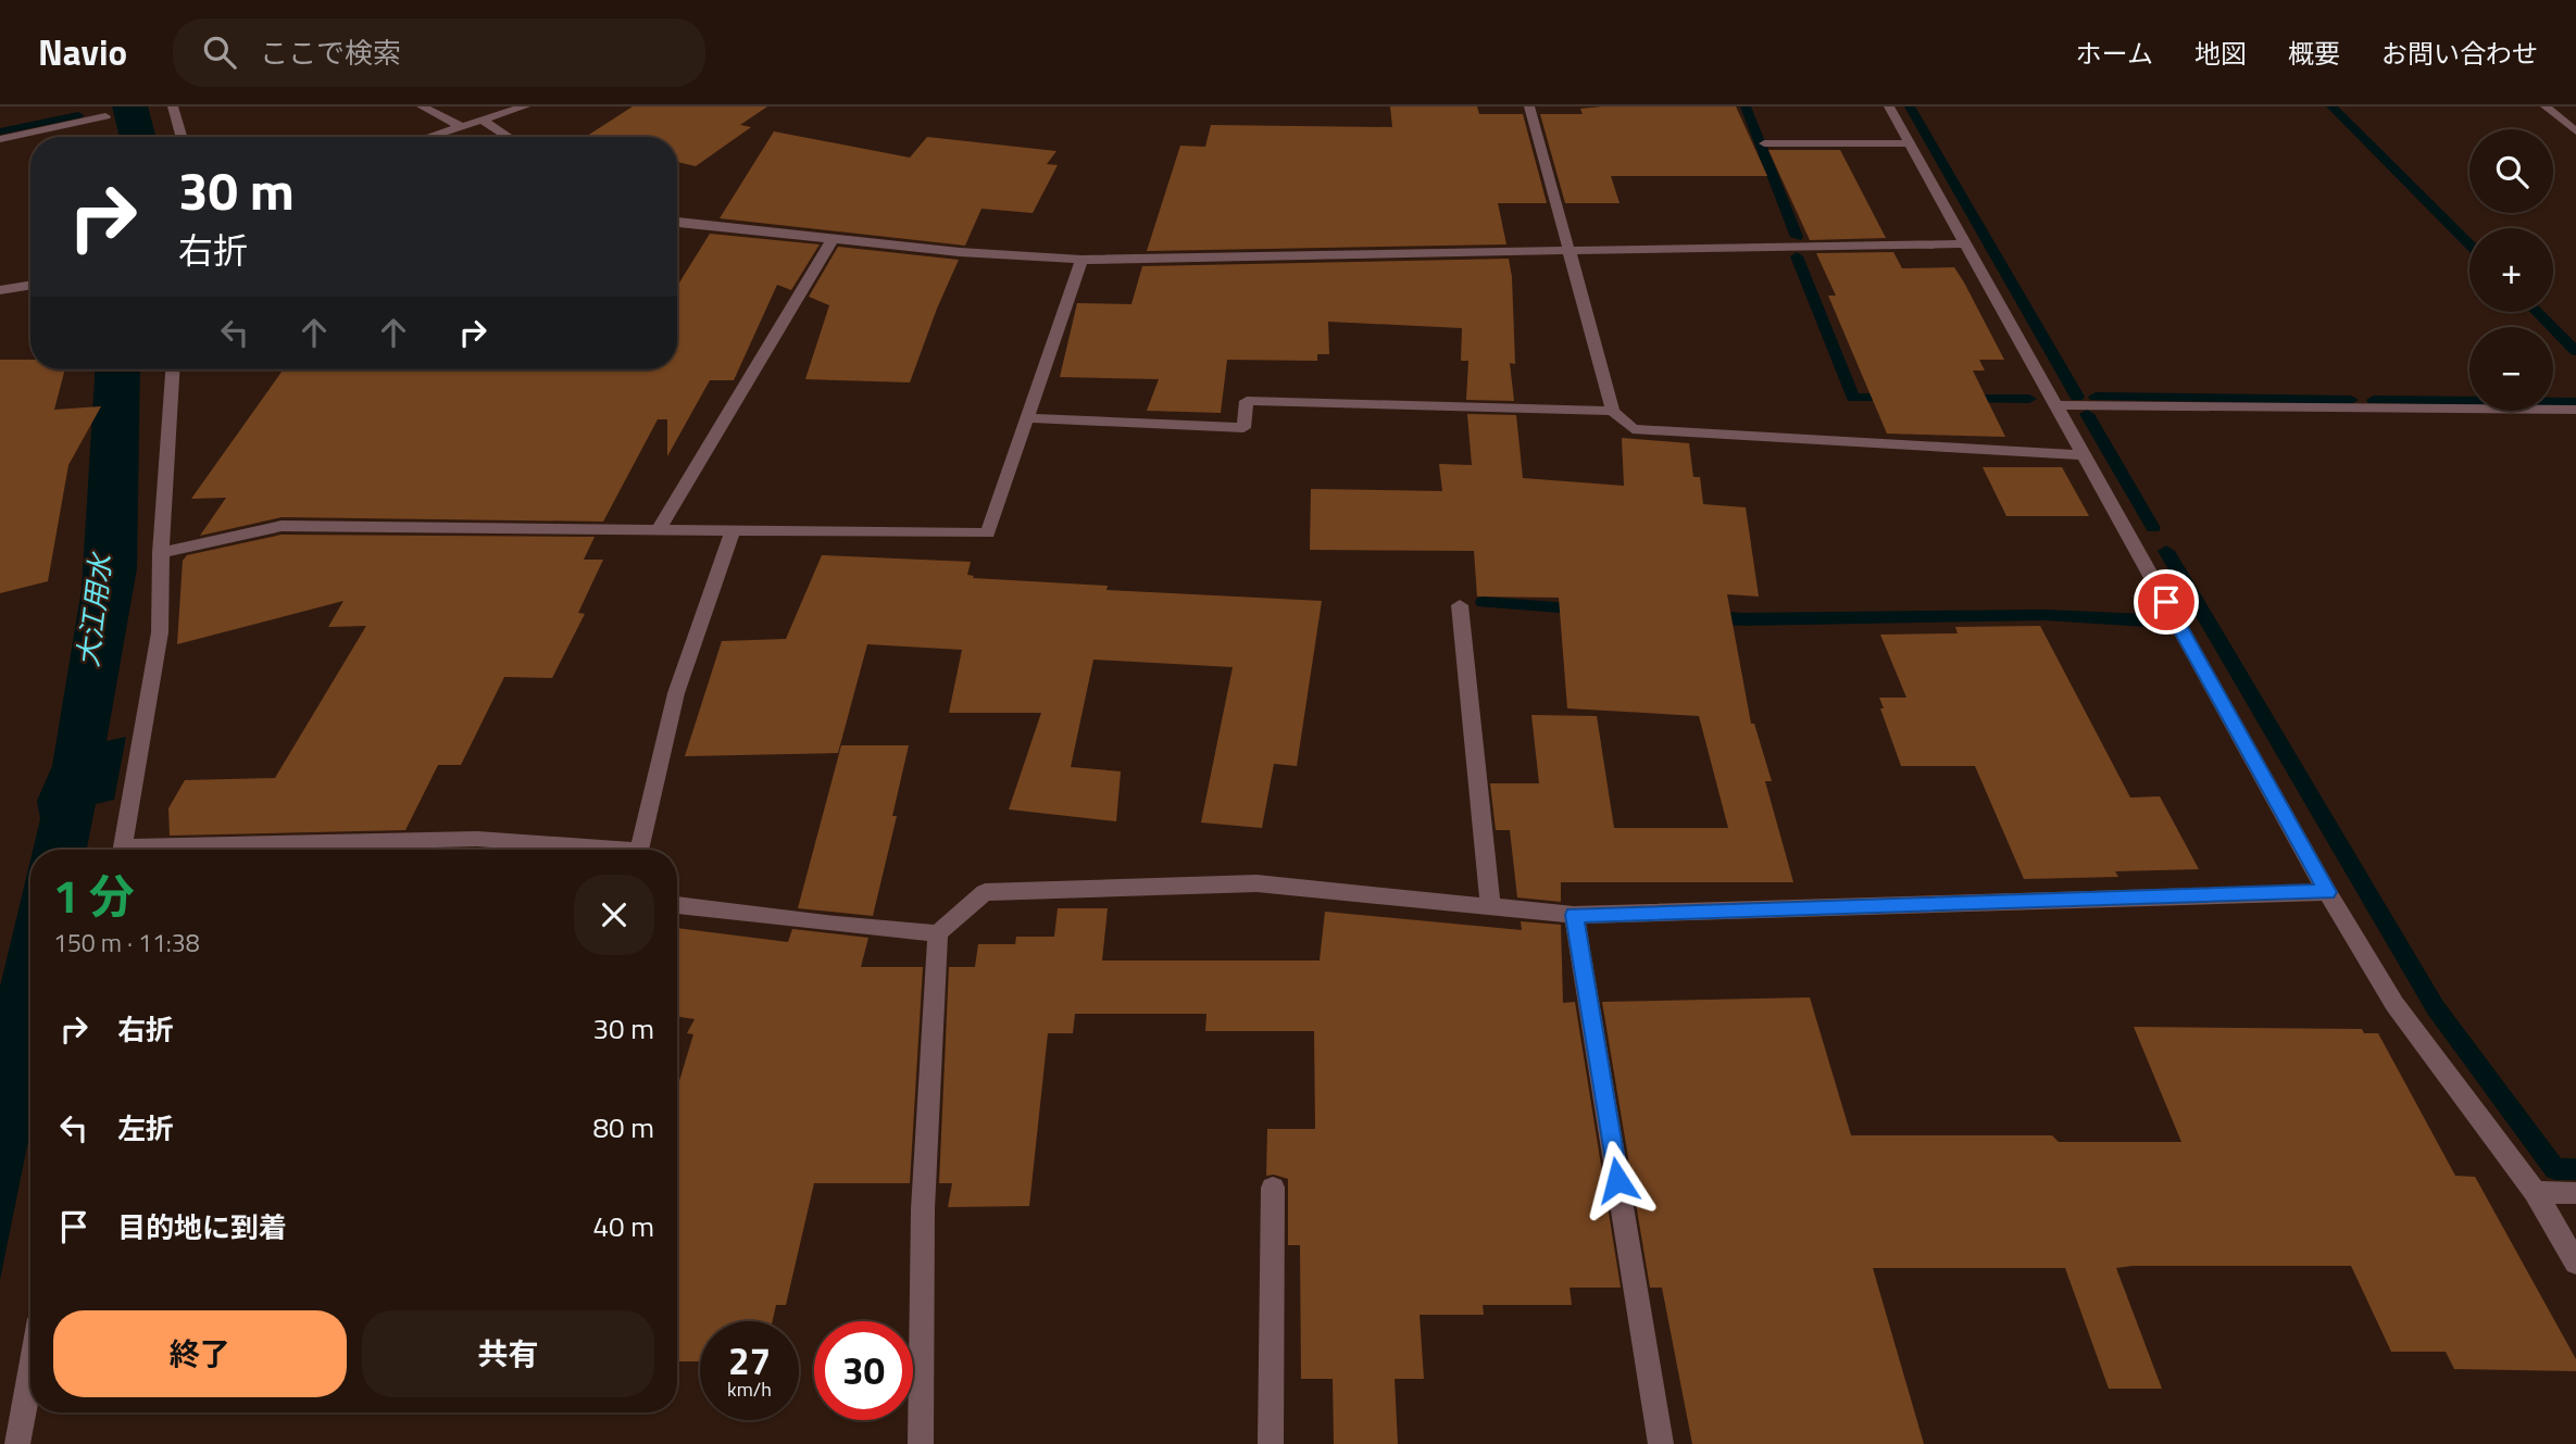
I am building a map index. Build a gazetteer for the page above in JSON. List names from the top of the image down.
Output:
{
  "water": ["大江用水"],
  "page": {
    "header": "Navio",
    "search": "ここで検索",
    "nav": [
      "ホーム",
      "地図",
      "概要",
      "お問い合わせ"
    ],
    "map_buttons": ["+", "−"],
    "turn": ["30 m", "右折"],
    "heading": ["1 分", "150 m · 11:38"],
    "list": [
      {
        "name": "右折",
        "value": "30 m"
      },
      {
        "name": "左折",
        "value": "80 m"
      },
      {
        "name": "目的地に到着",
        "value": "40 m"
      }
    ],
    "buttons": ["終了", "共有"],
    "speed": "27 km/h",
    "limit": "30"
  }
}
